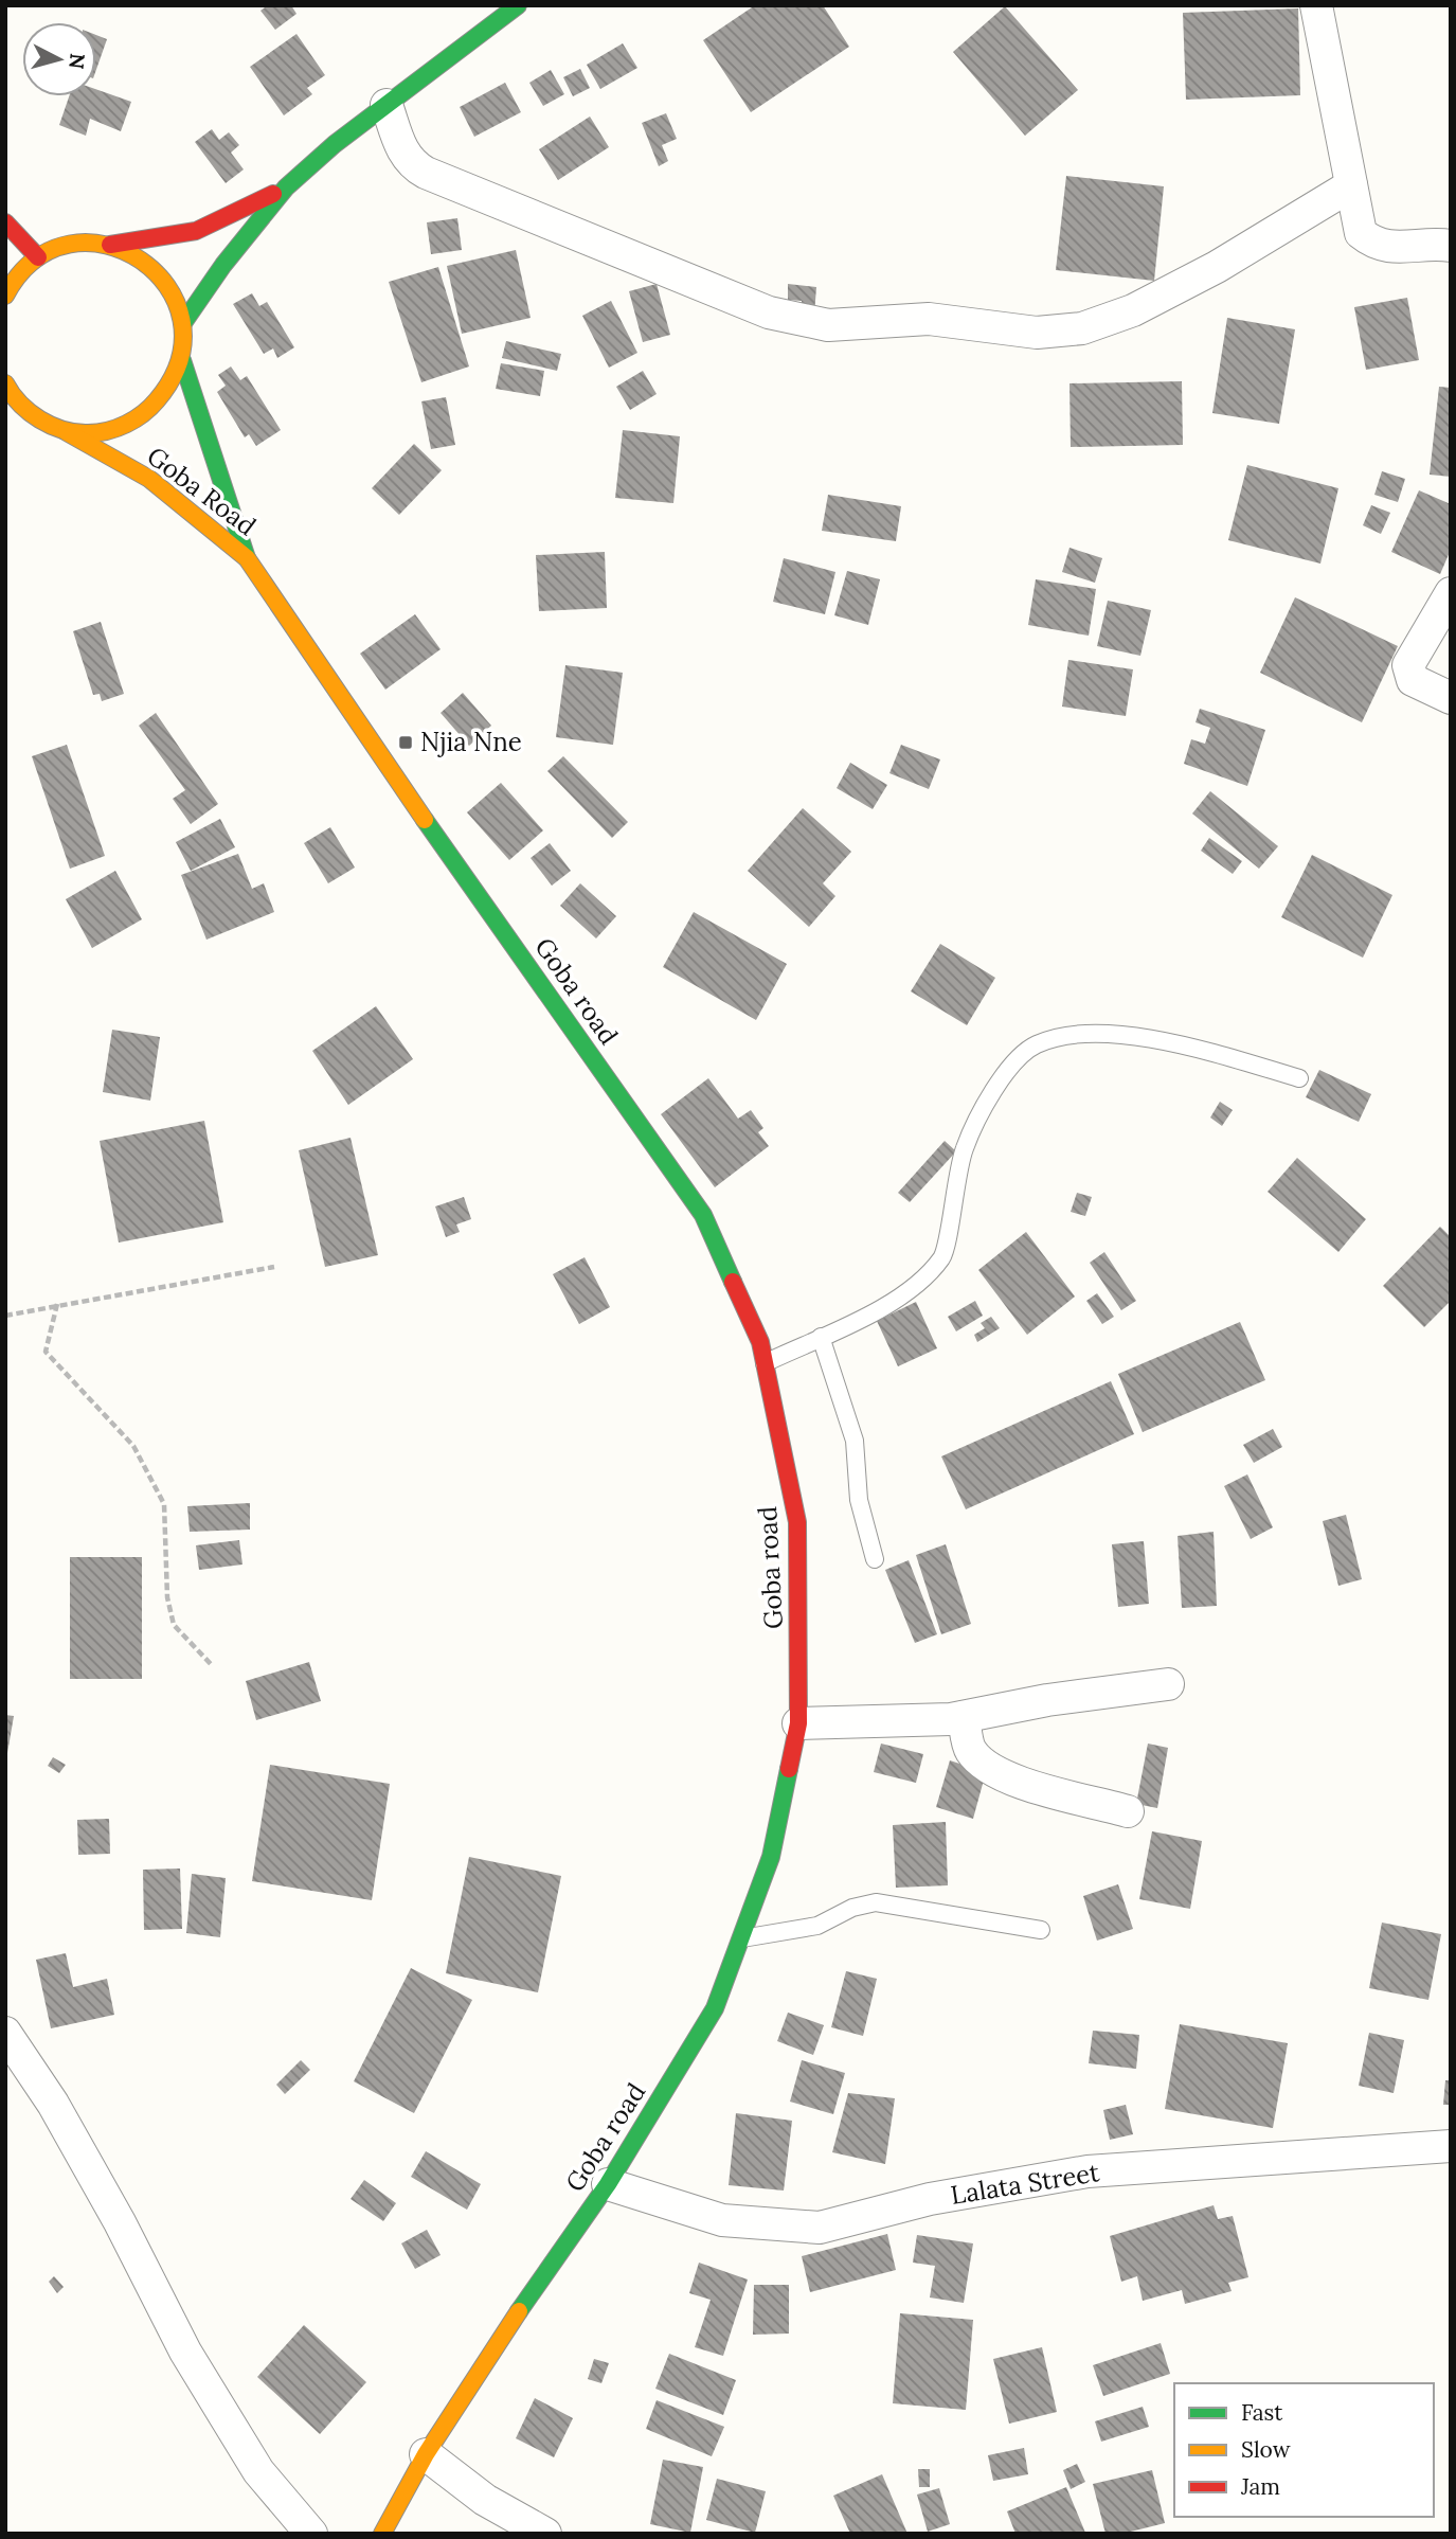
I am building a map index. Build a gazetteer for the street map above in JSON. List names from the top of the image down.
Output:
{
  "streets": {
    "street": ["Goba Road", "Goba road", "Lalata Street"]
  },
  "crossings": [
    ["Goba Road", "Goba road"],
    ["Goba road", "Lalata Street"]
  ],
  "places": {
    "transit": ["Njia Nne"]
  },
  "legend": ["Fast", "Slow", "Jam"],
  "north": "right"
}
